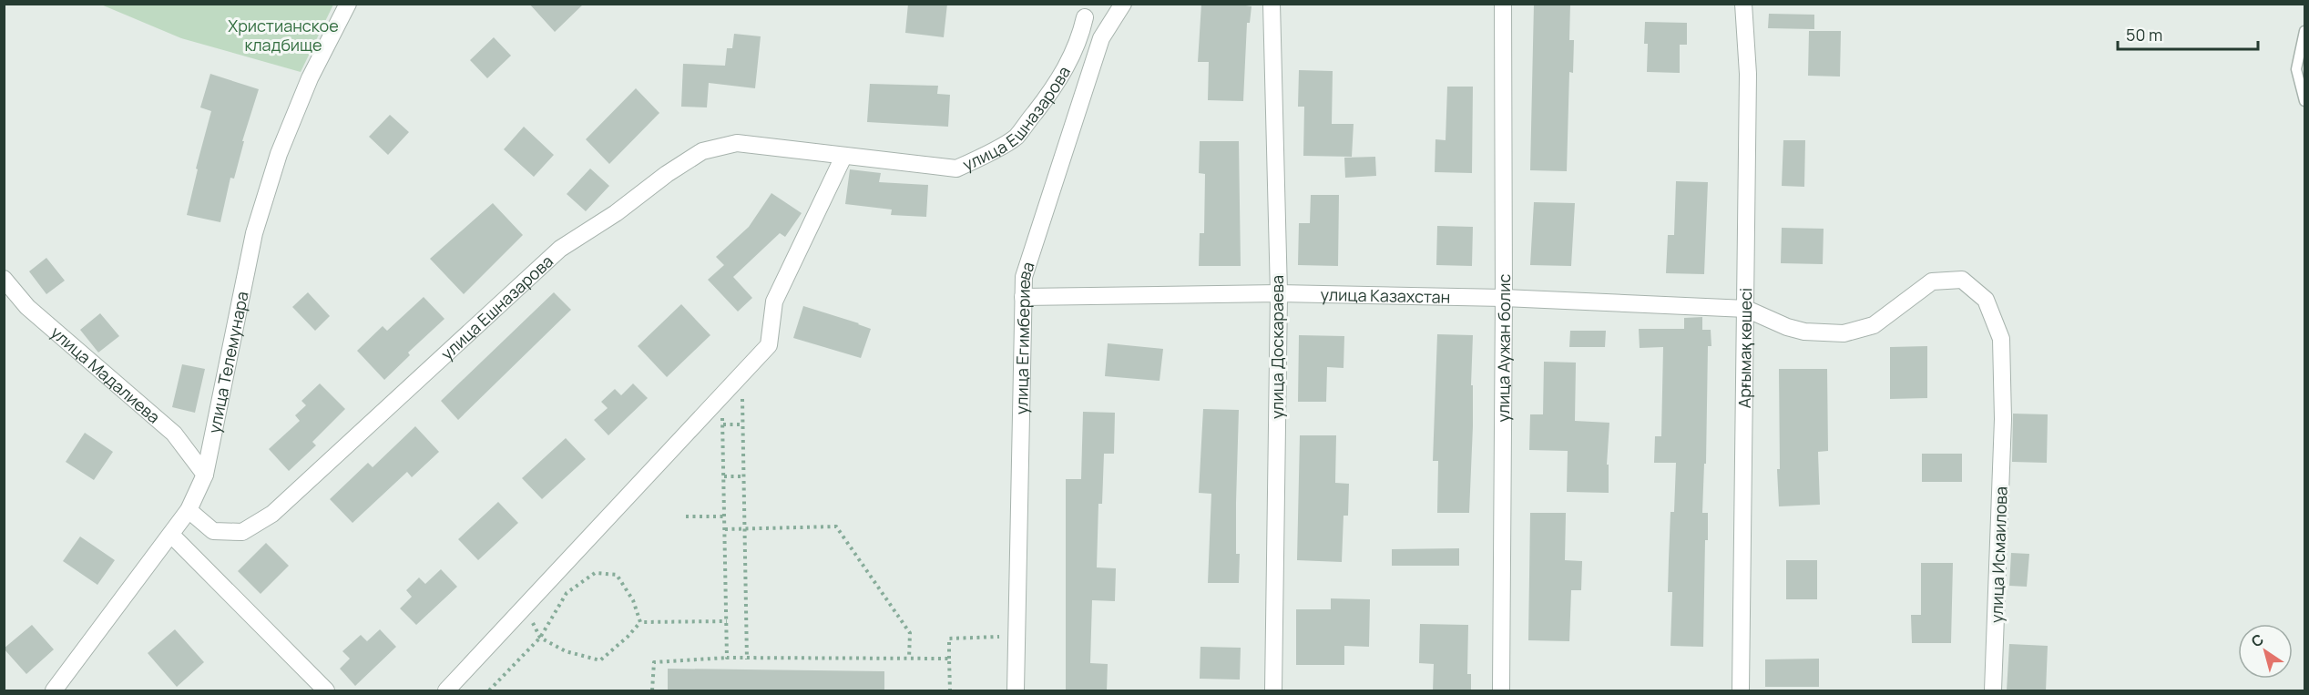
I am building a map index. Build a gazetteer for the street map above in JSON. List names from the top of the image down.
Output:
{
  "streets": {
    "street": [
      "улица Ешназарова",
      "улица Казахстан",
      "улица Егимбериева",
      "улица Доскараева",
      "Арғымақ көшесі",
      "улица Аужан болис",
      "улица Телемунара",
      "улица Мадалиева",
      "улица Исмаилова"
    ]
  },
  "crossings": [
    ["улица Ешназарова", "улица Егимбериева"],
    ["улица Ешназарова", "улица Телемунара"],
    ["улица Казахстан", "улица Егимбериева"],
    ["улица Казахстан", "улица Доскараева"],
    ["улица Казахстан", "Арғымақ көшесі"],
    ["улица Казахстан", "улица Аужан болис"],
    ["улица Казахстан", "улица Исмаилова"],
    ["Арғымақ көшесі", "улица Исмаилова"],
    ["улица Телемунара", "улица Мадалиева"]
  ],
  "parks": ["Христианское кладбище"],
  "scale_bar": "50 m",
  "north": "top left"
}
